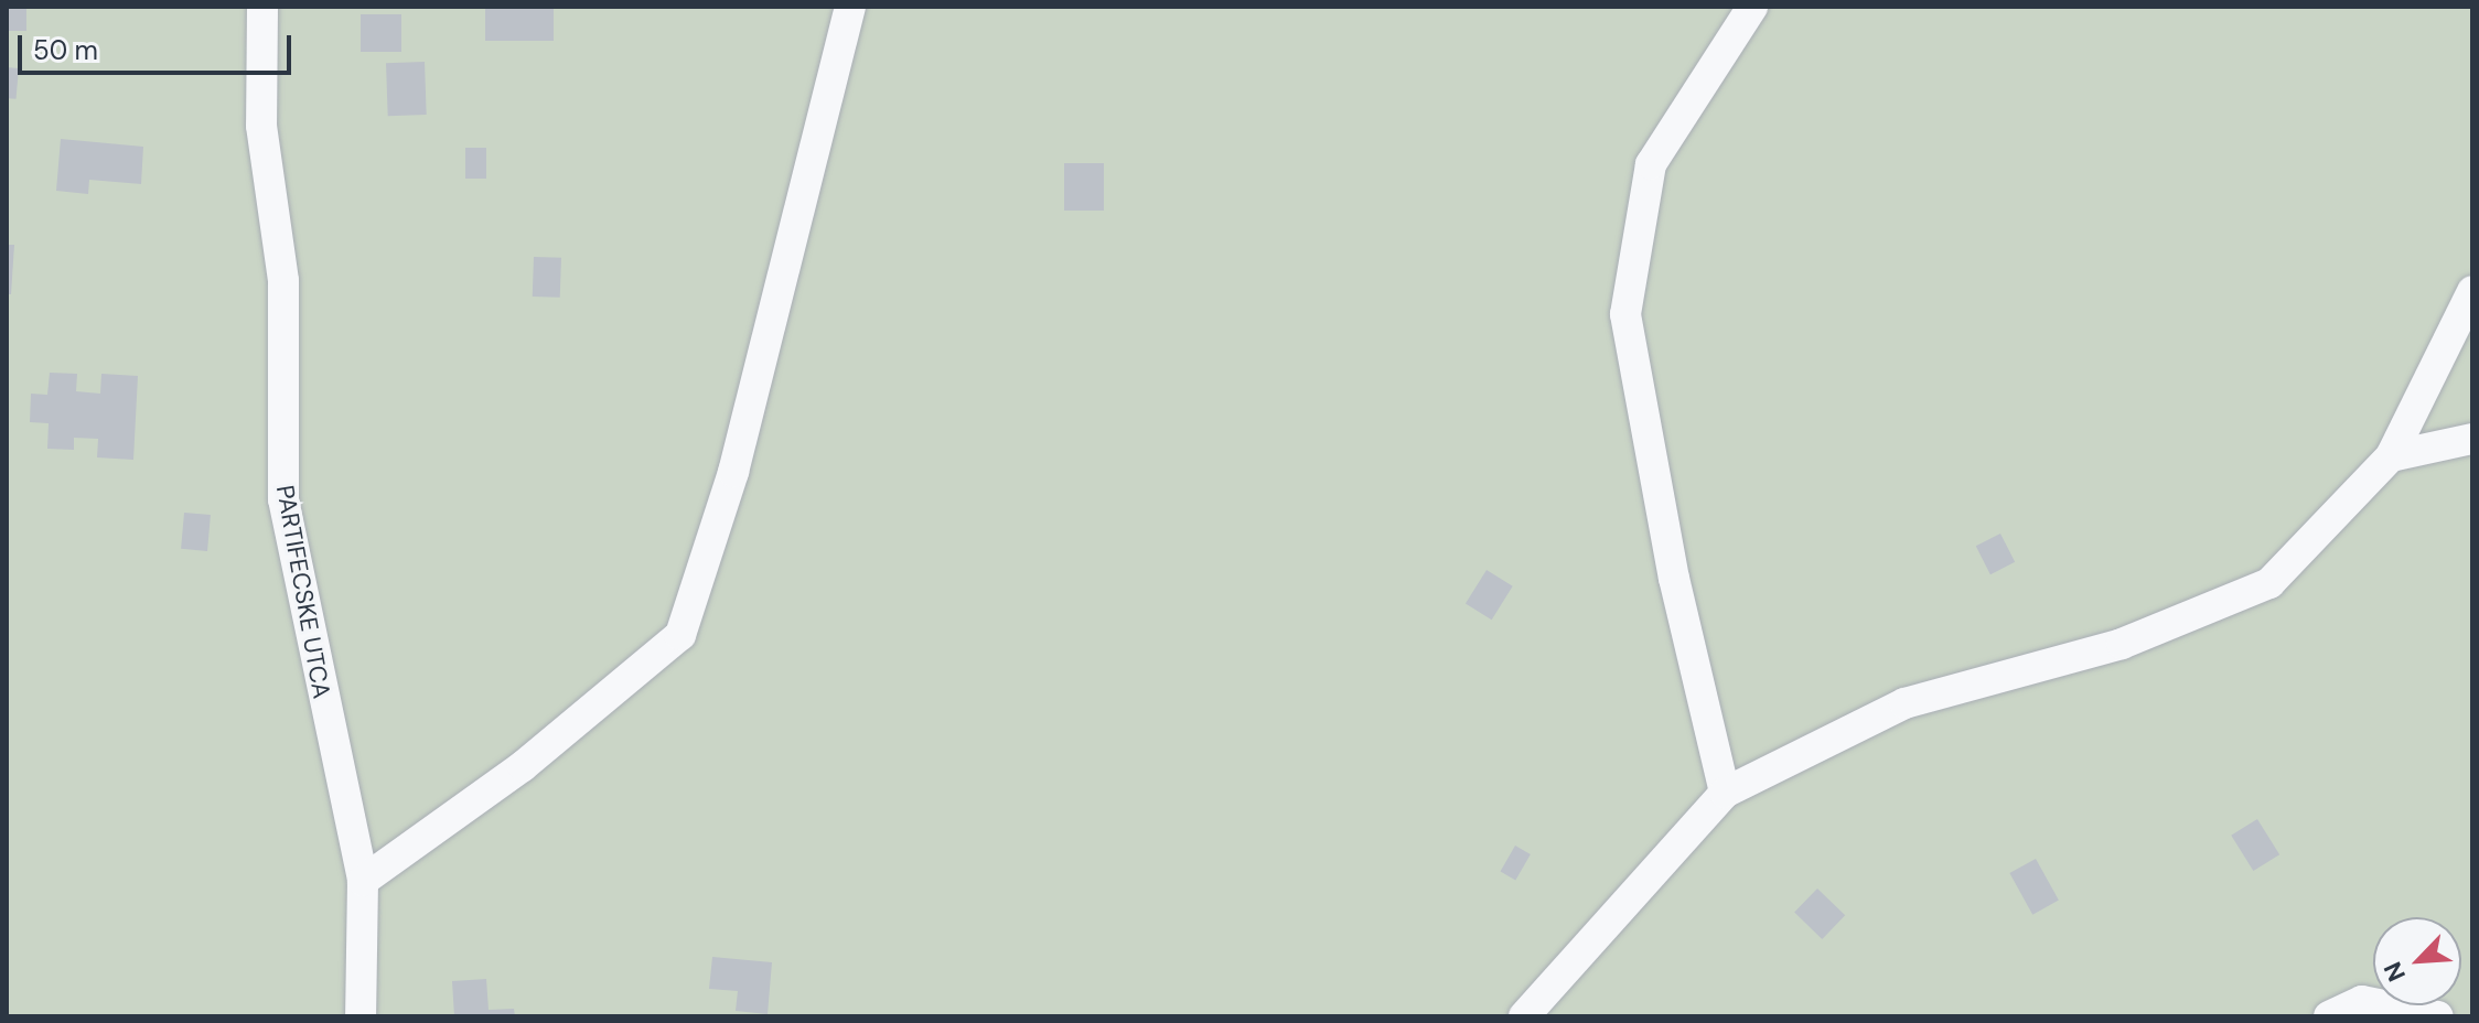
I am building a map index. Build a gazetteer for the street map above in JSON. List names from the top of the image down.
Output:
{
  "streets": {
    "street": ["PARTIFECSKE UTCA"]
  },
  "scale_bar": "50 m",
  "north": "bottom left"
}
